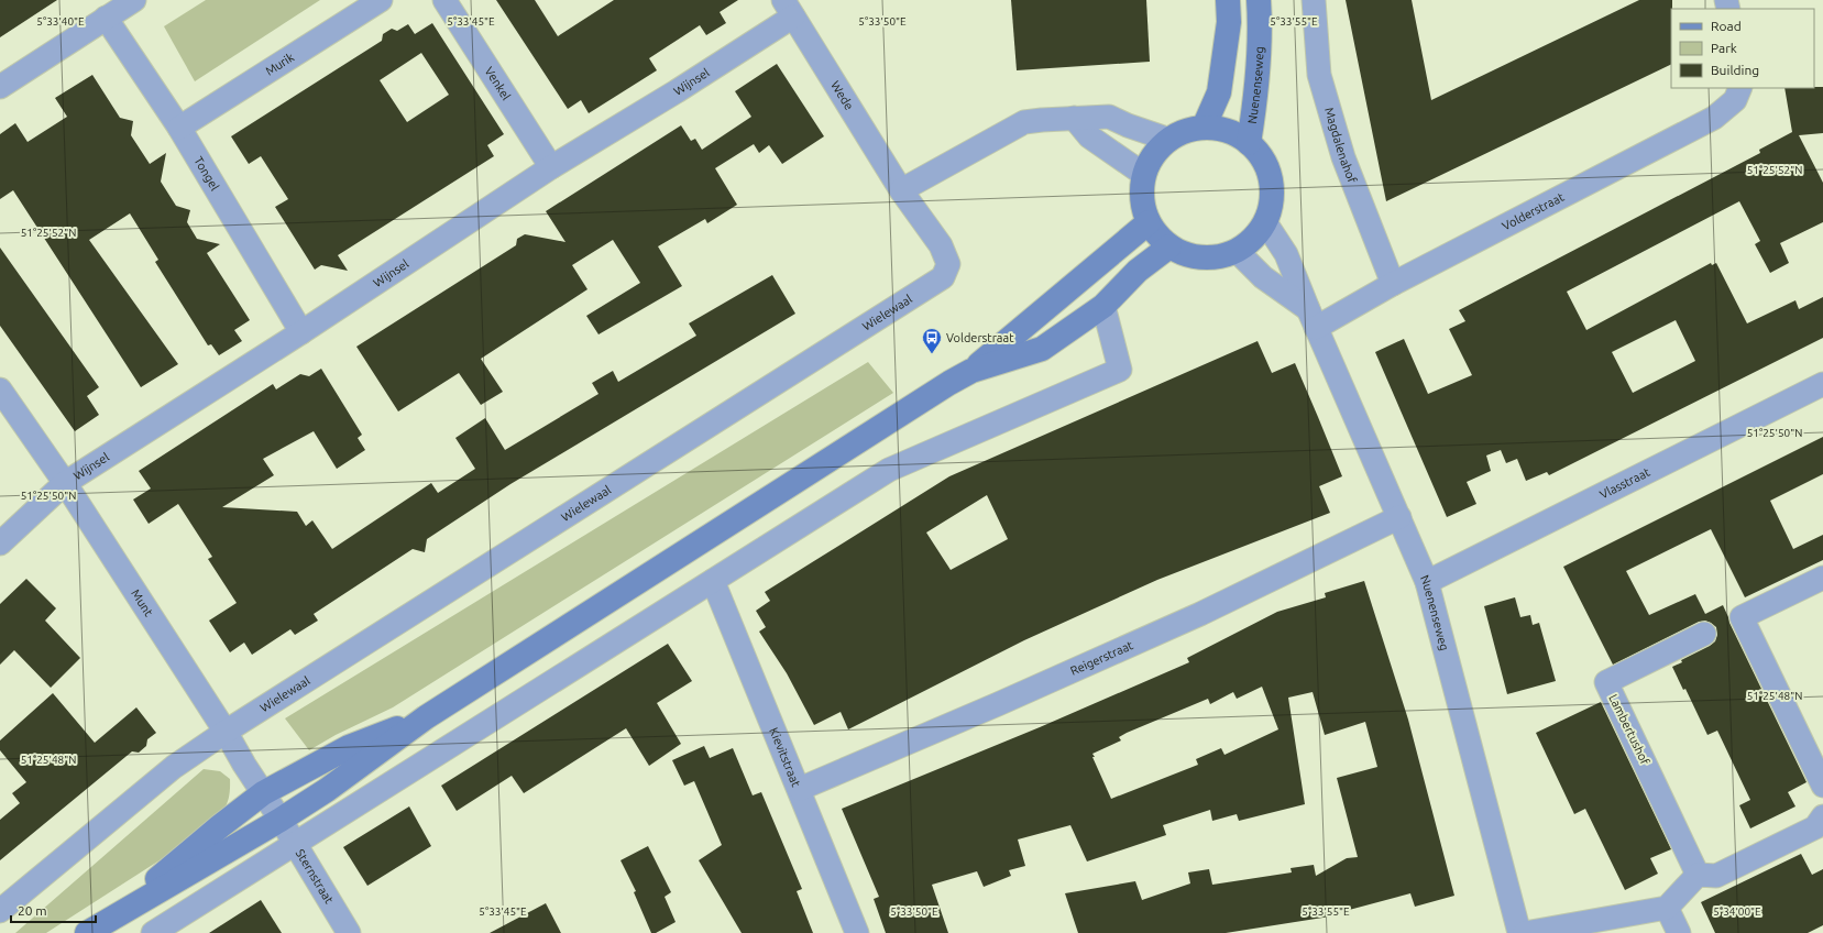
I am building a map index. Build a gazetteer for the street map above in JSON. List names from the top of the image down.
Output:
{
  "streets": {
    "main road": ["Nuenenseweg"],
    "street": [
      "Murik",
      "Wijnsel",
      "Venkel",
      "Wede",
      "Magdalenahof",
      "Tongel",
      "Volderstraat",
      "Wielewaal",
      "Vlasstraat",
      "Munt",
      "Reigerstraat",
      "Lambertushof",
      "Kievitstraat",
      "Sternstraat"
    ]
  },
  "crossings": [
    ["Murik", "Tongel"],
    ["Wijnsel", "Venkel"],
    ["Wijnsel", "Wede"],
    ["Wijnsel", "Tongel"],
    ["Wijnsel", "Munt"],
    ["Nuenenseweg", "Volderstraat"],
    ["Nuenenseweg", "Vlasstraat"],
    ["Nuenenseweg", "Reigerstraat"],
    ["Wede", "Wielewaal"],
    ["Magdalenahof", "Volderstraat"],
    ["Wielewaal", "Munt"],
    ["Munt", "Sternstraat"],
    ["Reigerstraat", "Kievitstraat"]
  ],
  "places": {
    "bus stop": ["Volderstraat"]
  },
  "legend": ["Road", "Park", "Building"],
  "scale_bar": "20 m",
  "coordinates": [
    "5°33'40\"E",
    "5°33'45\"E",
    "5°33'50\"E",
    "5°33'55\"E",
    "51°25'52\"N",
    "51°25'50\"N",
    "51°25'48\"N",
    "5°34'00\"E"
  ]
}
